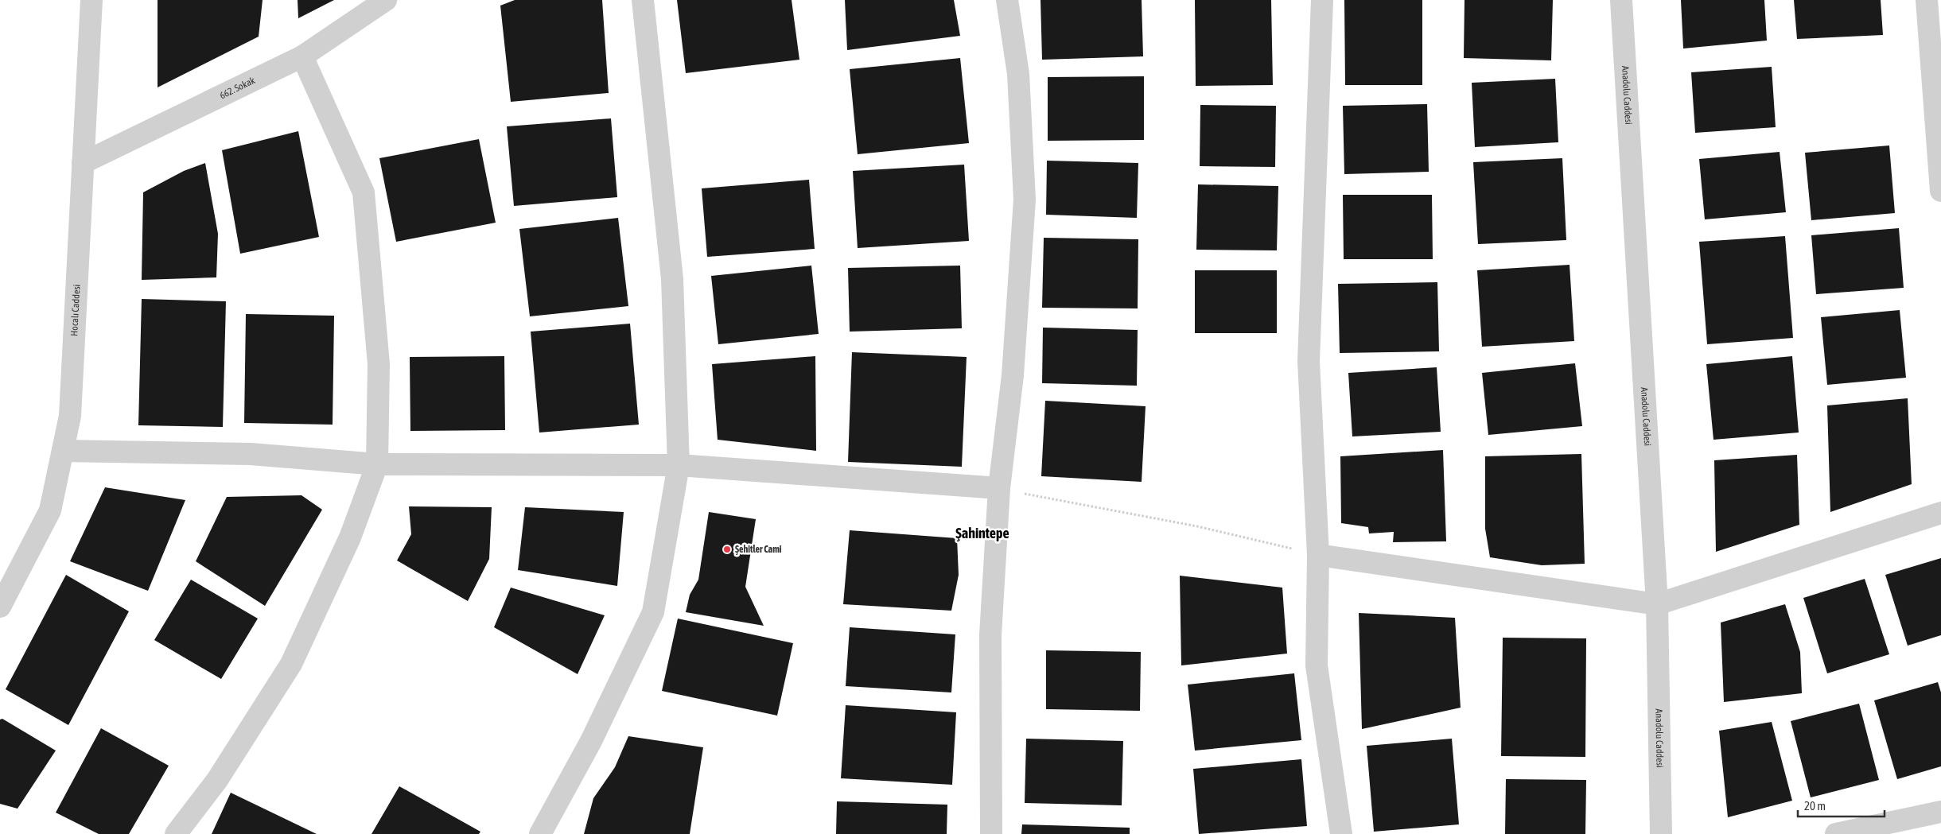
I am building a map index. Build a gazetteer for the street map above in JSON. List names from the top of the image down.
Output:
{
  "streets": {
    "street": ["662. Sokak", "Anadolu Caddesi", "Hocalı Caddesi"]
  },
  "crossings": [
    ["662. Sokak", "Hocalı Caddesi"]
  ],
  "districts": ["Şahintepe"],
  "places": ["Şehitler Cami"],
  "scale_bar": "20 m"
}
